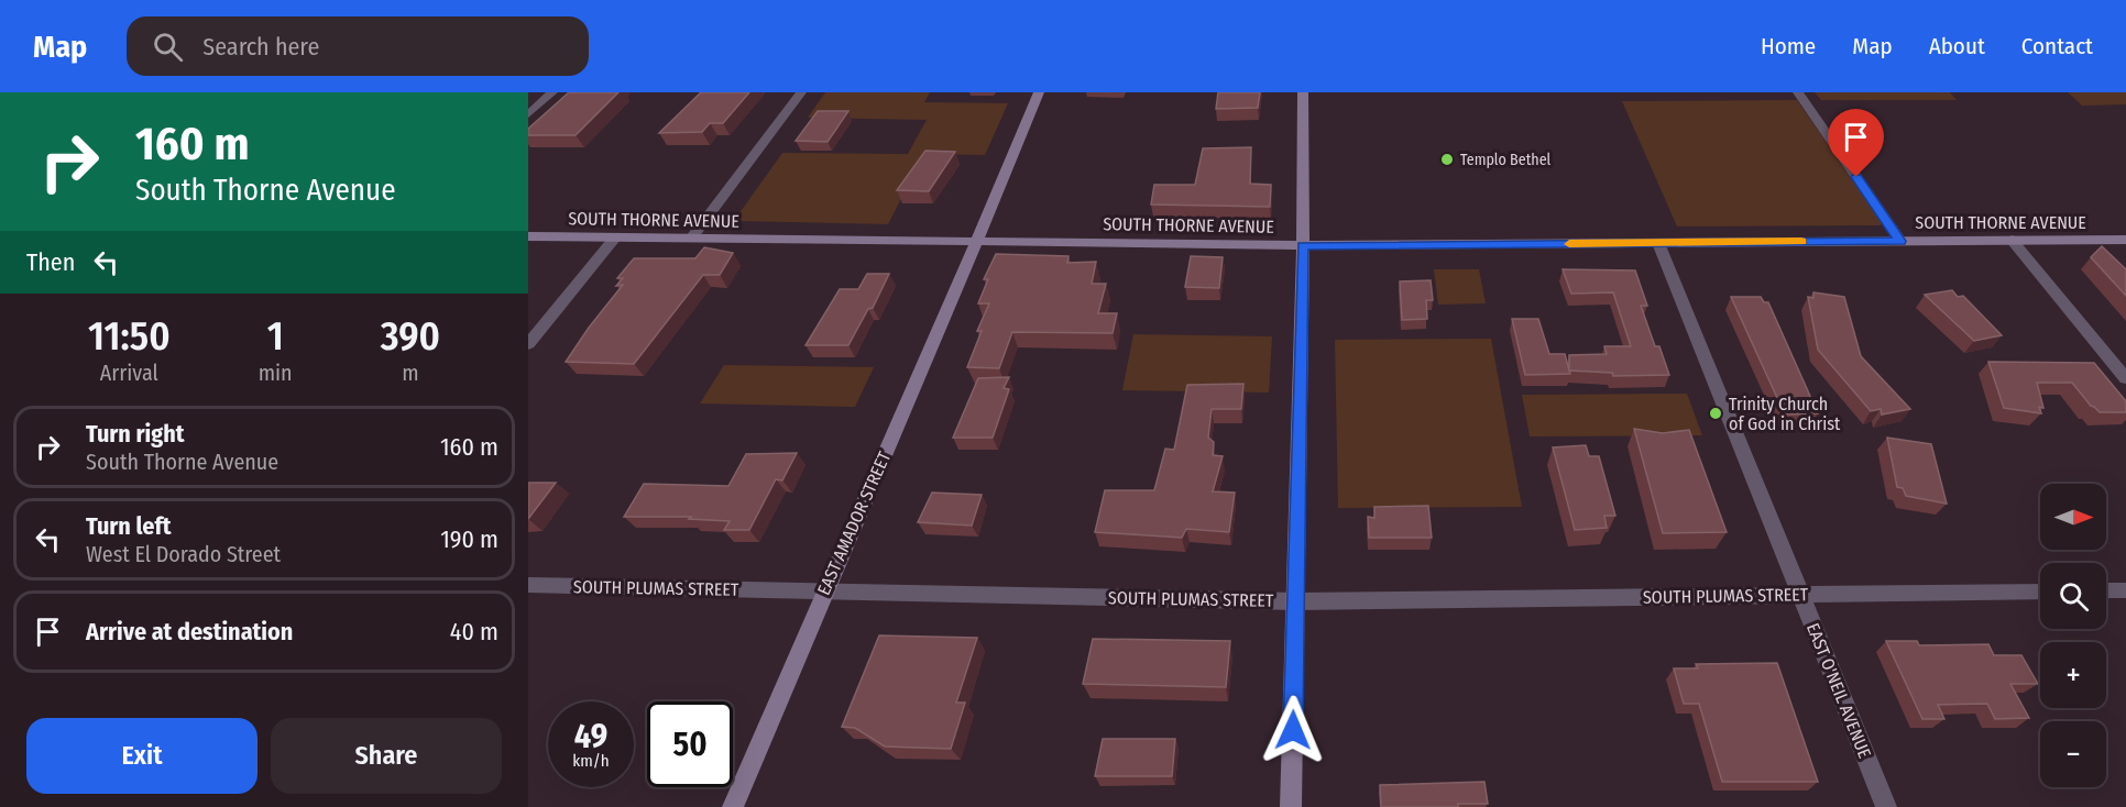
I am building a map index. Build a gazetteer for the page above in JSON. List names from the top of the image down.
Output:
{
  "streets": {
    "main road": ["SOUTH THORNE AVENUE", "EAST AMADOR STREET"],
    "street": ["SOUTH PLUMAS STREET", "EAST O'NEIL AVENUE"]
  },
  "crossings": [
    ["SOUTH THORNE AVENUE", "EAST AMADOR STREET"],
    ["SOUTH THORNE AVENUE", "EAST O'NEIL AVENUE"],
    ["EAST AMADOR STREET", "SOUTH PLUMAS STREET"],
    ["SOUTH PLUMAS STREET", "EAST O'NEIL AVENUE"]
  ],
  "places": ["Templo Bethel", "Trinity Church of God in Christ"],
  "north": "right",
  "page": {
    "header": "Map",
    "search": "Search here",
    "nav": [
      "Home",
      "Map",
      "About",
      "Contact"
    ],
    "turn": ["160 m", "South Thorne Avenue"],
    "then": "Then",
    "eta": [
      "11:50",
      "Arrival",
      "1",
      "min",
      "390",
      "m"
    ],
    "list": [
      {
        "name": "Turn right",
        "note": "South Thorne Avenue",
        "value": "160 m"
      },
      {
        "name": "Turn left",
        "note": "West El Dorado Street",
        "value": "190 m"
      },
      {
        "name": "Arrive at destination",
        "value": "40 m"
      }
    ],
    "map_buttons": ["+", "−"],
    "speed": "49 km/h",
    "limit": "50",
    "buttons": ["Exit", "Share"]
  }
}
